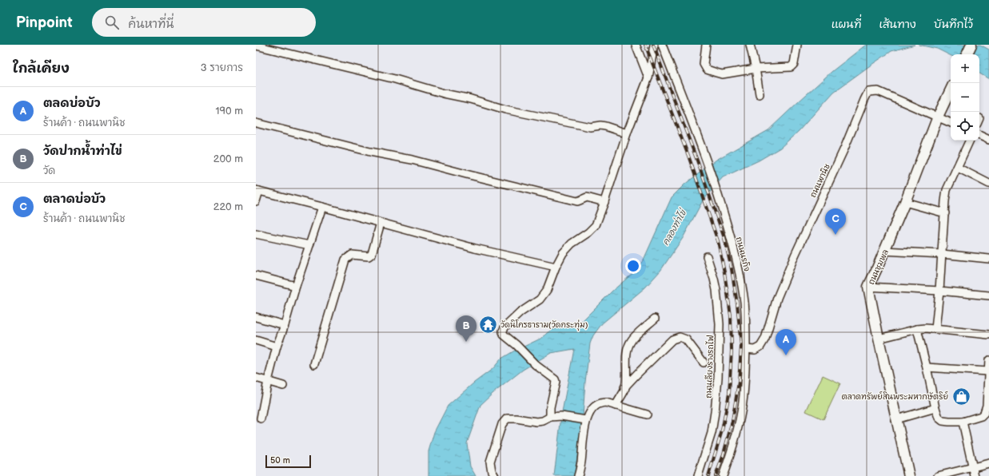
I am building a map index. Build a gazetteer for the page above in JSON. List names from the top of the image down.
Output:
{
  "streets": {
    "main road": ["ถนนชุมพล"],
    "street": ["ถนนพานิช", "ถนนนรกิจ", "ถนนเลียงรางรถไฟ"]
  },
  "crossings": [
    ["ถนนพานิช", "ถนนนรกิจ"],
    ["ถนนพานิช", "ถนนชุมพล"]
  ],
  "water": ["คลองท่าไข่"],
  "places": {
    "temple": ["วัดนิโครธาราม(วัดกระทุ่ม)"],
    "shop": ["ตลาดทรัพย์สินพระมหากษัตริย์"]
  },
  "scale_bar": "50 m",
  "page": {
    "header": "Pinpoint",
    "search": "ค้นหาที่นี่",
    "nav": ["แผนที่", "เส้นทาง", "บันทึกไว้"],
    "heading": ["ใกล้เคียง", "3 รายการ"],
    "map_buttons": ["+", "−"],
    "list": [
      {
        "mark": "A",
        "name": "ตลดบ่อบัว",
        "note": "ร้านค้า · ถนนพานิช",
        "value": "190 m"
      },
      {
        "mark": "B",
        "name": "วัดปากน้ำท่าไข่",
        "note": "วัด",
        "value": "200 m"
      },
      {
        "mark": "C",
        "name": "ตลาดบ่อบัว",
        "note": "ร้านค้า · ถนนพานิช",
        "value": "220 m"
      }
    ],
    "pins": ["C", "B", "A"],
    "scale": "50 m"
  }
}
